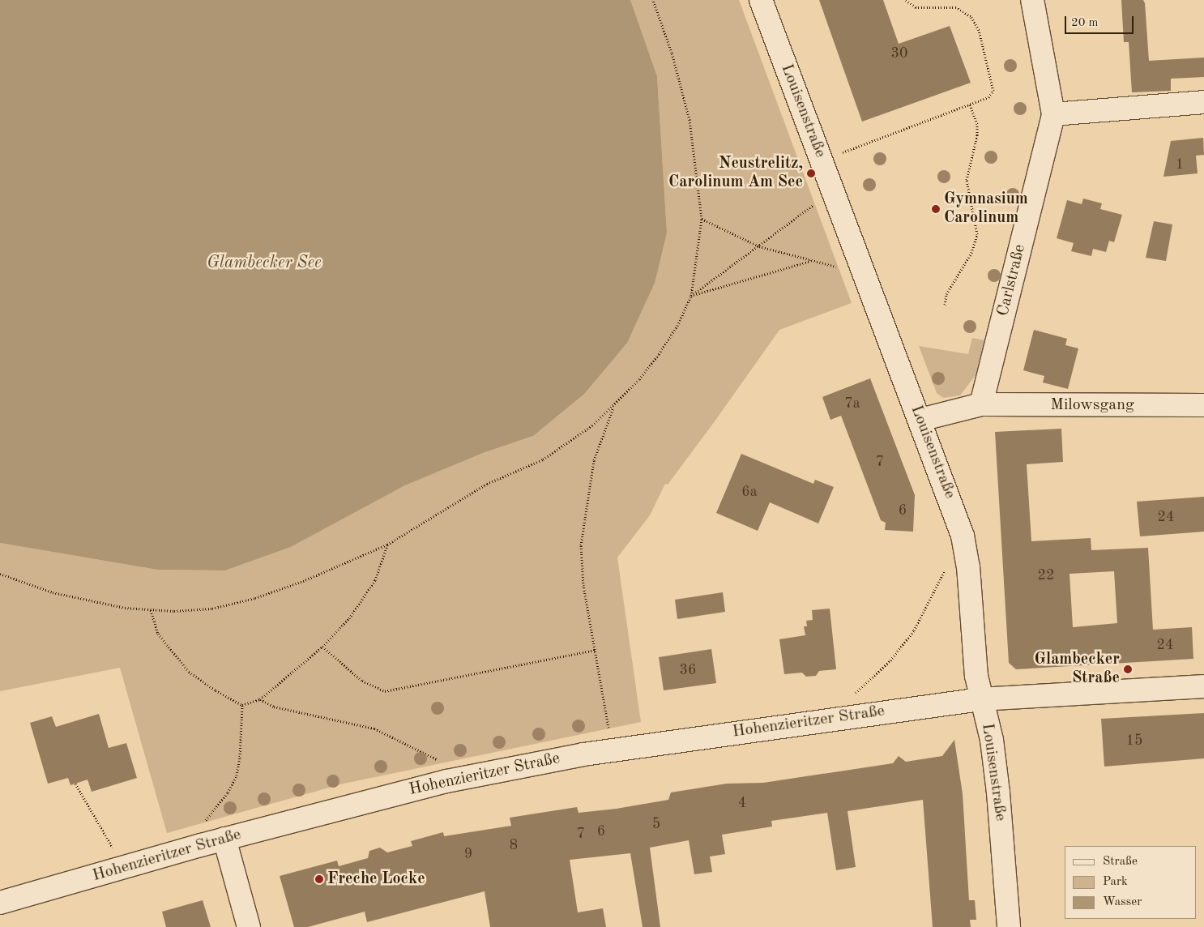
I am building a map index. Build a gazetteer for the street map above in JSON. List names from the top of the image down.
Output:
{
  "streets": {
    "street": [
      "Louisenstraße",
      "Carlstraße",
      "Milowsgang",
      "Hohenzieritzer Straße"
    ]
  },
  "crossings": [
    ["Louisenstraße", "Hohenzieritzer Straße"],
    ["Carlstraße", "Milowsgang"]
  ],
  "water": ["Glambecker See"],
  "places": [
    "Neustrelitz, Carolinum Am See",
    "Gymnasium Carolinum",
    "Glambecker Straße",
    "Freche Locke"
  ],
  "house_numbers": [
    "30",
    "1",
    "7a",
    "7",
    "6a",
    "6",
    "24",
    "22",
    "24",
    "36",
    "15",
    "4",
    "5",
    "6",
    "7",
    "8",
    "9"
  ],
  "legend": ["Straße", "Park", "Wasser"],
  "scale_bar": "20 m"
}
